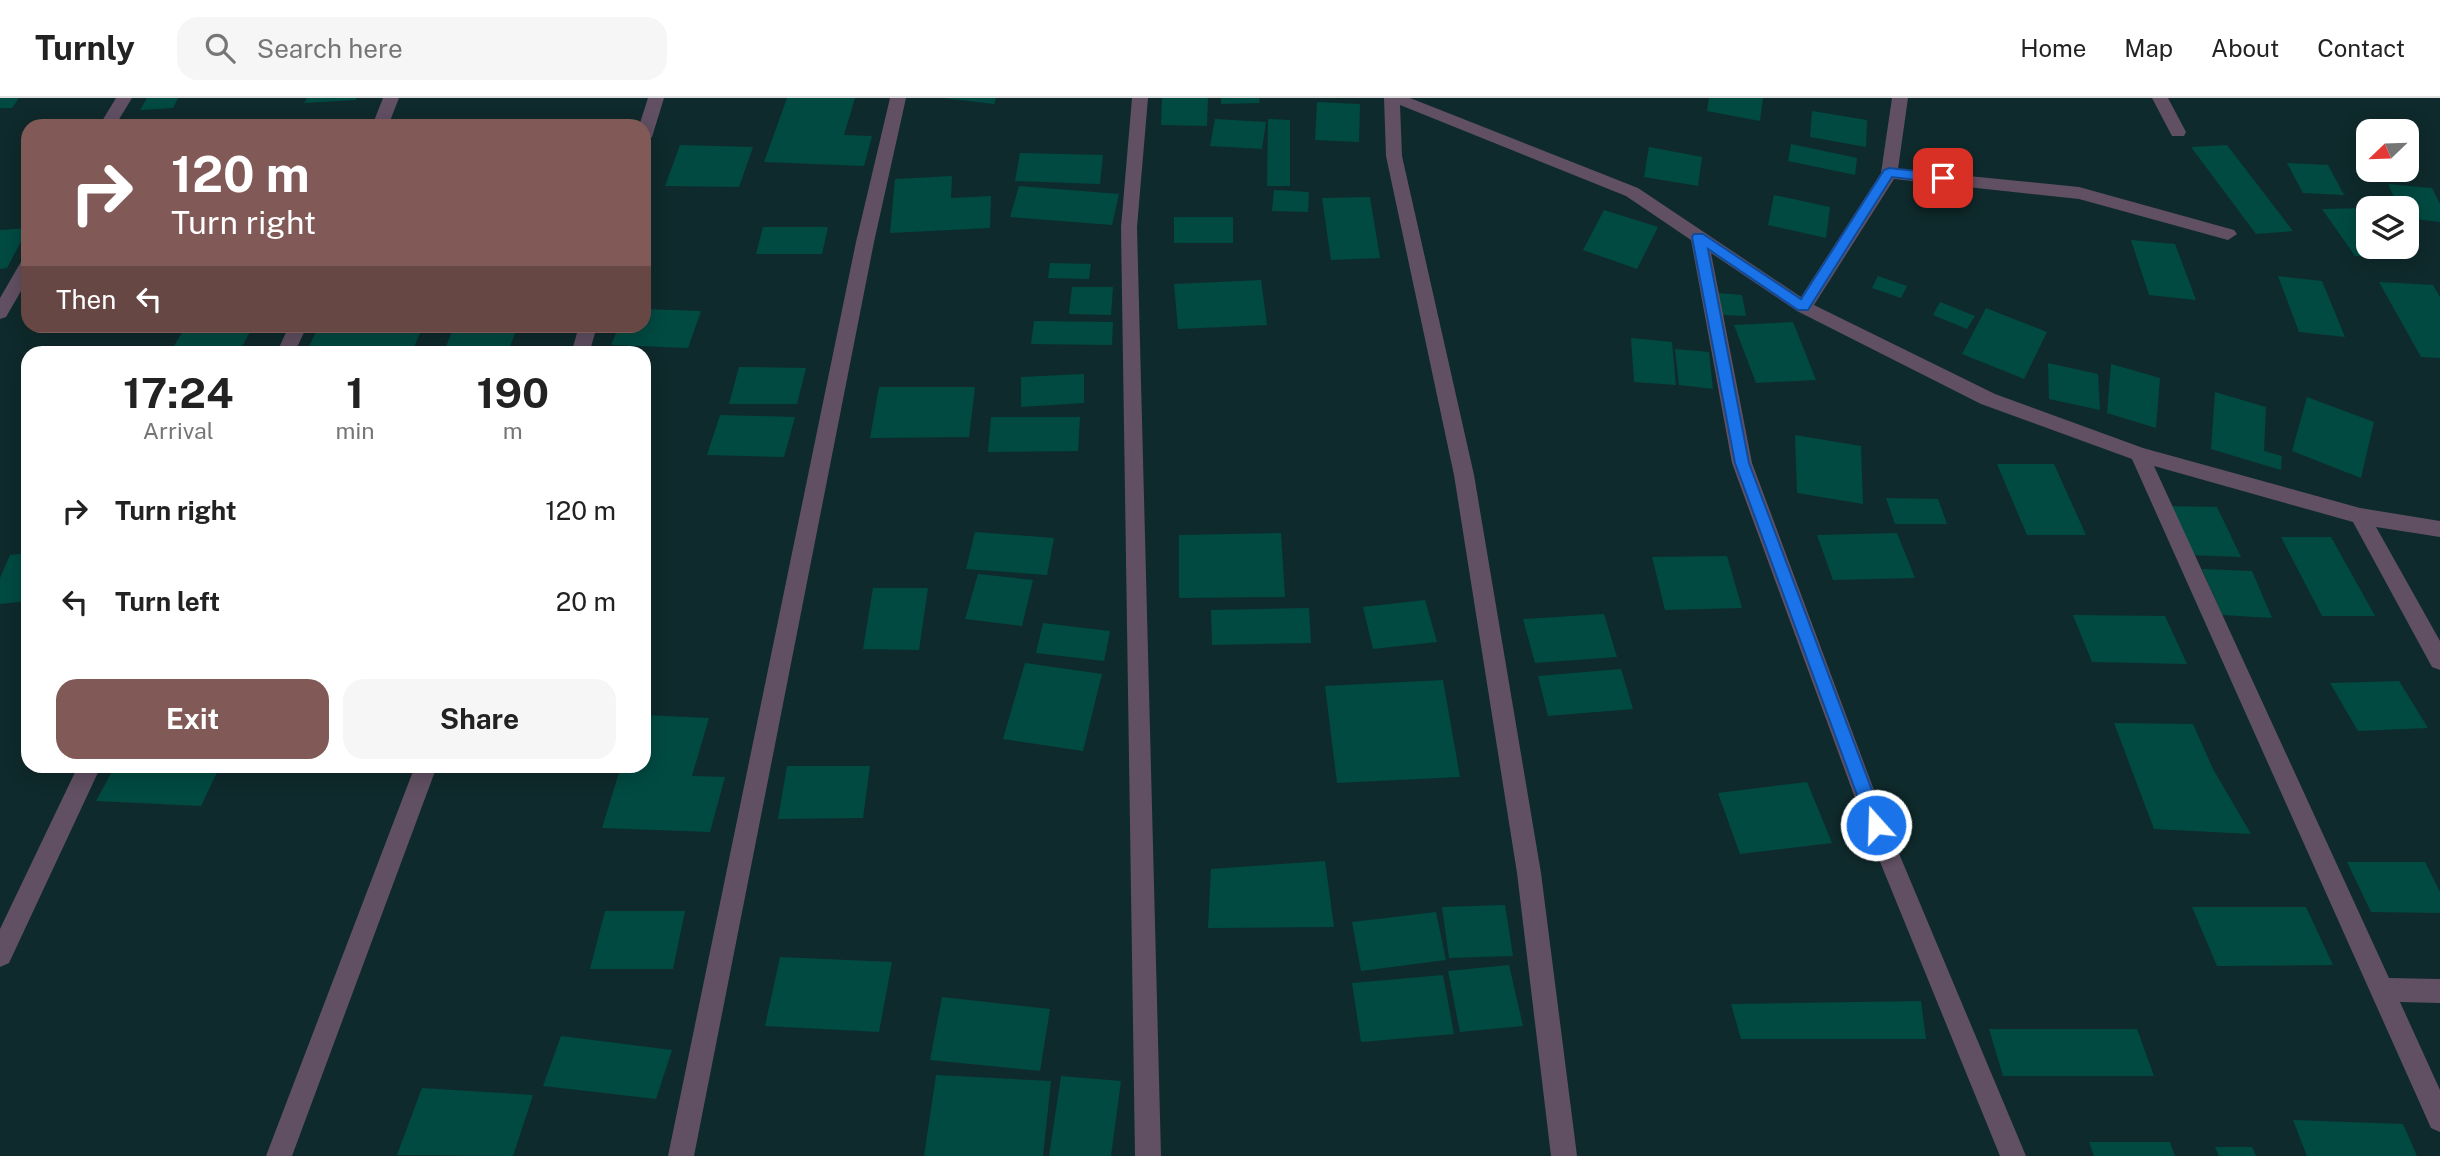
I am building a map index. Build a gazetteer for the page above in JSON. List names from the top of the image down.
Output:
{
  "north": "bottom left",
  "page": {
    "header": "Turnly",
    "search": "Search here",
    "nav": [
      "Home",
      "Map",
      "About",
      "Contact"
    ],
    "turn": ["120 m", "Turn right"],
    "then": "Then",
    "eta": [
      "17:24",
      "Arrival",
      "1",
      "min",
      "190",
      "m"
    ],
    "list": [
      {
        "name": "Turn right",
        "value": "120 m"
      },
      {
        "name": "Turn left",
        "value": "20 m"
      }
    ],
    "buttons": ["Exit", "Share"]
  }
}
